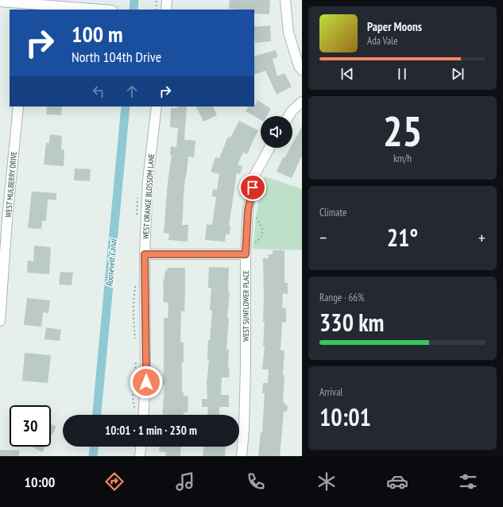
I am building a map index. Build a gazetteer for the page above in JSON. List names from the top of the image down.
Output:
{
  "streets": {
    "street": ["WEST MULBERRY DRIVE", "WEST ORANGE BLOSSOM LANE", "WEST SUNFLOWER PLACE"]
  },
  "water": ["Roosevelt Canal"],
  "page": {
    "turn": ["100 m", "North 104th Drive"],
    "song": ["Paper Moons", "Ada Vale"],
    "tile": [
      ["25", "km/h"],
      "Climate",
      ["Range · 66%", "330 km"],
      ["Arrival", "10:01"]
    ],
    "heat": ["−", "21°", "+"],
    "limit": "30",
    "trip": "10:01 · 1 min · 230 m",
    "tabs": "10:00"
  }
}
